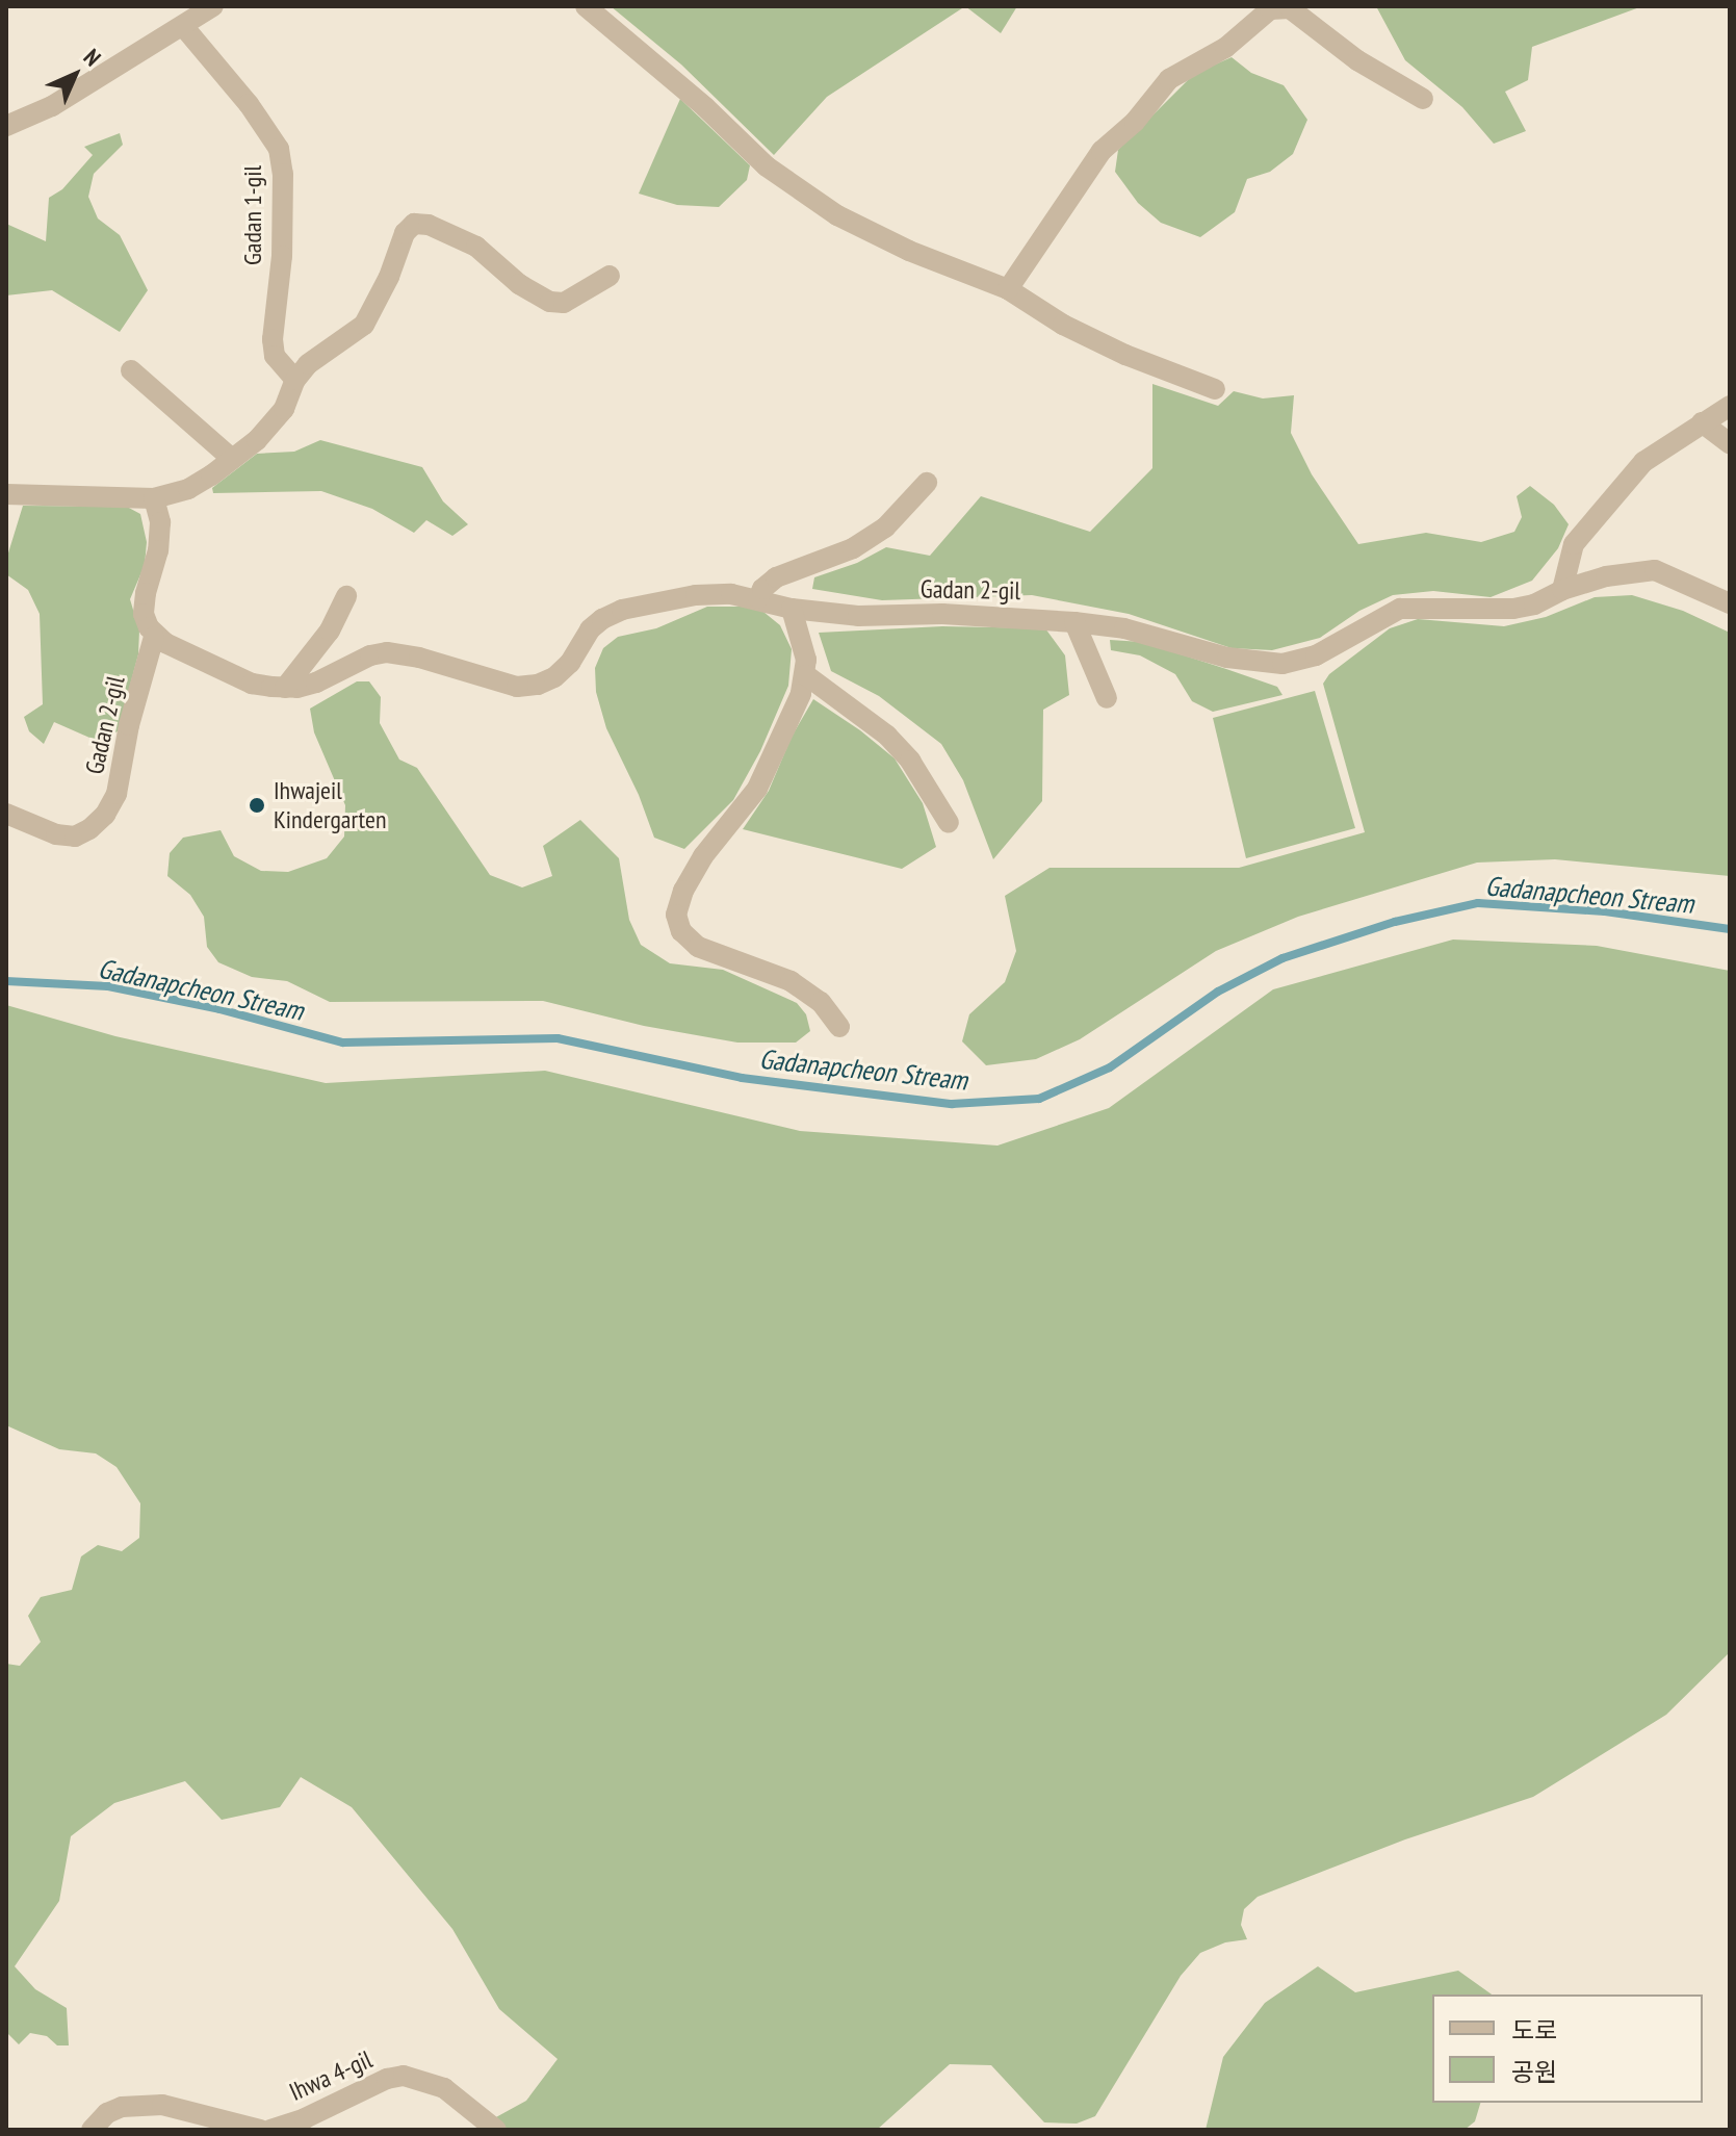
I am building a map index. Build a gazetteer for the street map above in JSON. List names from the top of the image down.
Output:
{
  "streets": {
    "street": ["Gadan 1-gil", "Gadan 2-gil", "Ihwa 4-gil"]
  },
  "water": ["Gadanapcheon Stream"],
  "places": ["Ihwajeil Kindergarten"],
  "legend": ["도로", "공원"],
  "north": "top right"
}
